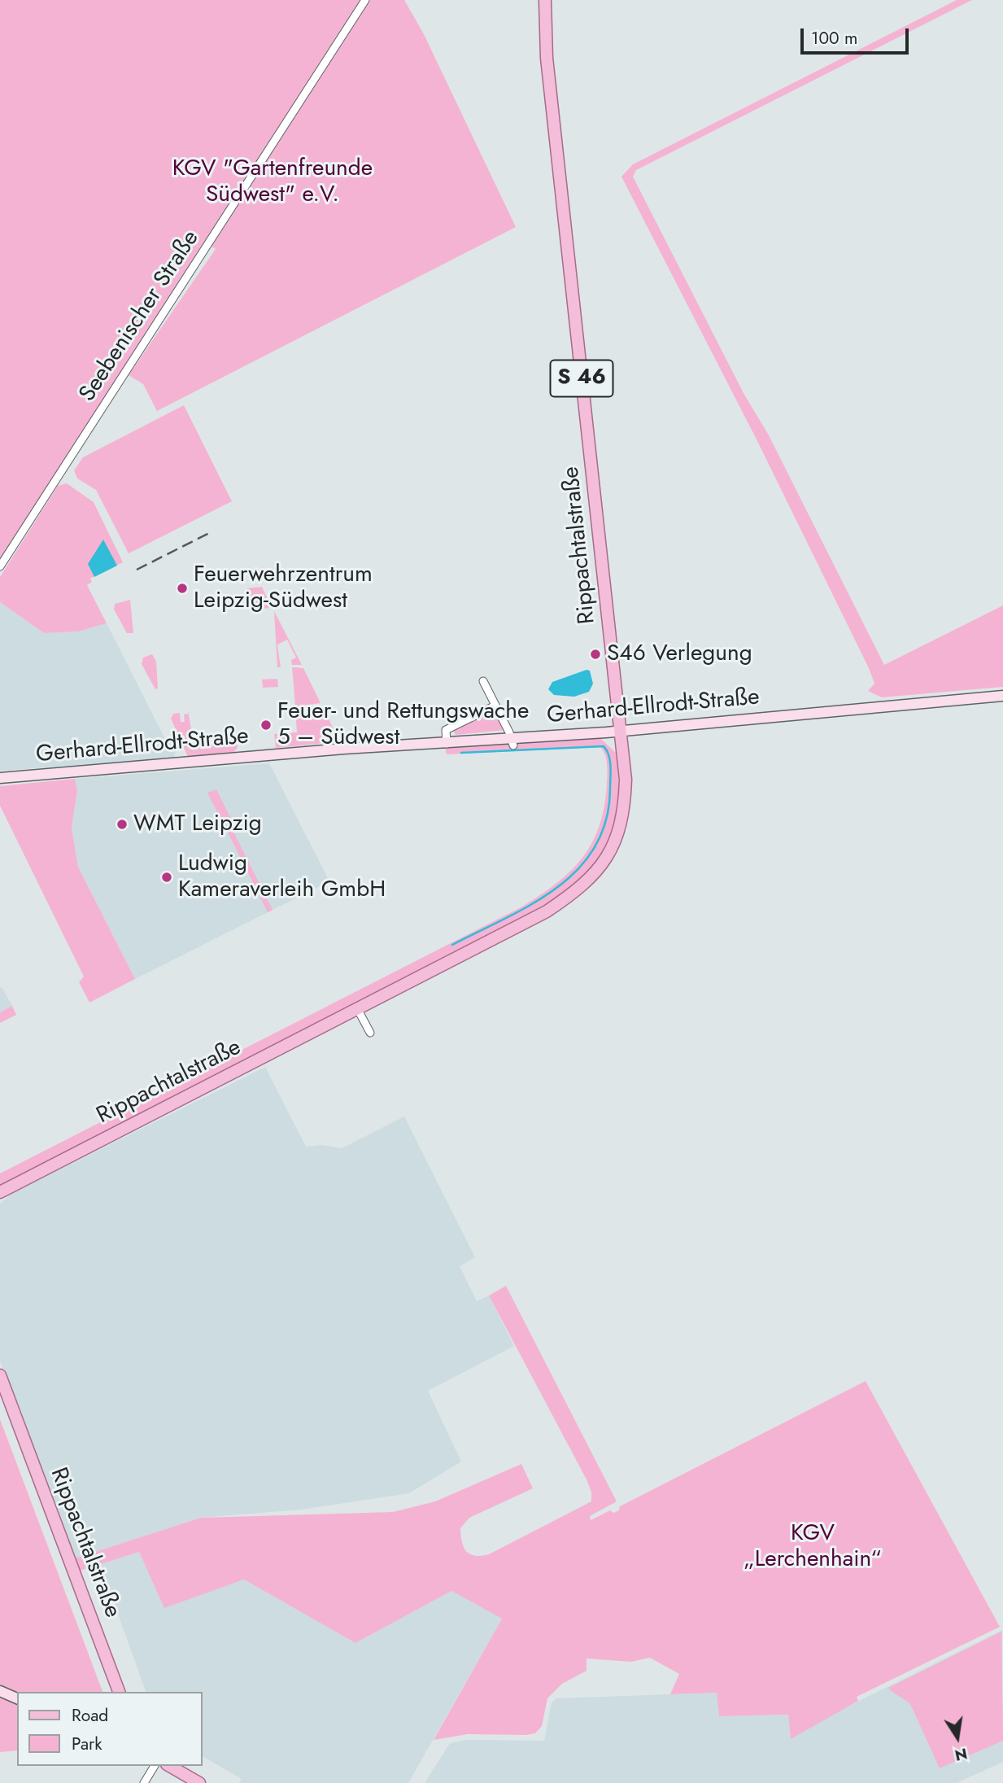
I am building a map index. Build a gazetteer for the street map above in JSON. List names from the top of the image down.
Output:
{
  "streets": {
    "main road": ["S 46", "Rippachtalstraße", "Gerhard-Ellrodt-Straße"],
    "street": ["Seebenischer Straße"]
  },
  "crossings": [
    ["Rippachtalstraße", "Gerhard-Ellrodt-Straße"]
  ],
  "parks": ["KGV \"Gartenfreunde Südwest\" e.V.", "KGV „Lerchenhain“"],
  "places": [
    "Feuerwehrzentrum Leipzig-Südwest",
    "S46 Verlegung",
    "Feuer- und Rettungswache 5 – Südwest",
    "WMT Leipzig",
    "Ludwig Kameraverleih GmbH"
  ],
  "legend": ["Road", "Park"],
  "scale_bar": "100 m",
  "north": "bottom"
}
